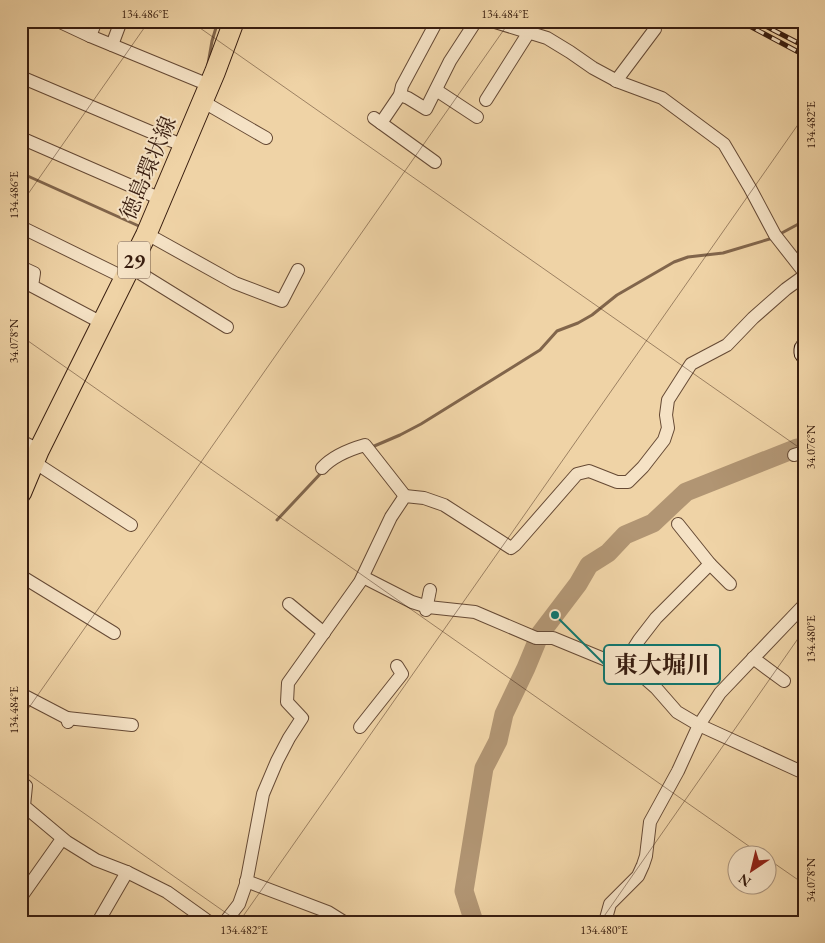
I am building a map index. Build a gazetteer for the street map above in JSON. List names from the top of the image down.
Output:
{
  "streets": {
    "main road": ["徳島環状線", "29"]
  },
  "places": ["東大堀川"],
  "north": "bottom left",
  "coordinates": [
    "134.486°E",
    "134.484°E",
    "134.482°E",
    "34.078°N",
    "34.076°N",
    "134.480°E"
  ]
}
